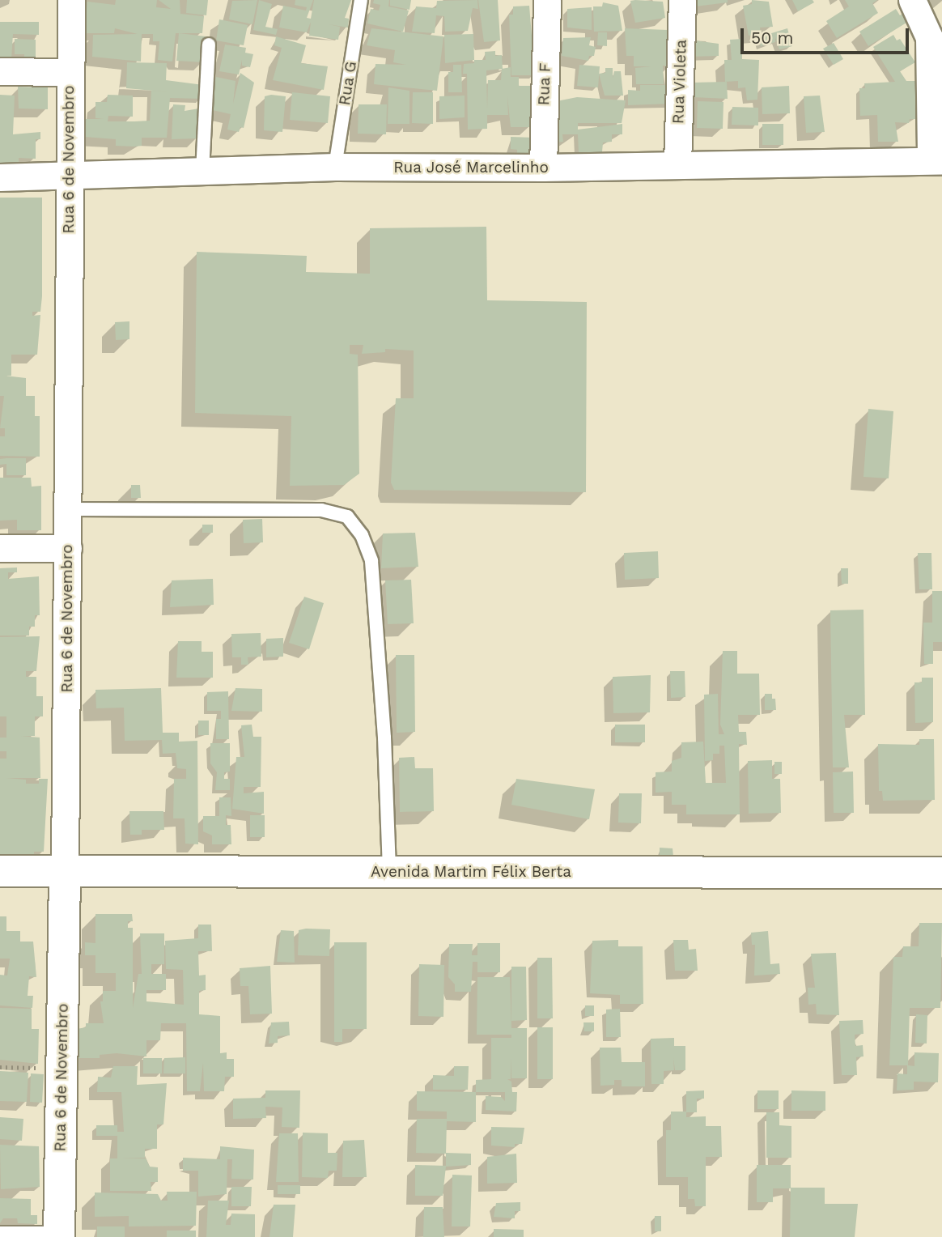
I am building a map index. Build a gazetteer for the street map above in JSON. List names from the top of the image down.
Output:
{
  "streets": {
    "street": [
      "Rua Violeta",
      "Rua F",
      "Rua 6 de Novembro",
      "Rua José Marcelinho",
      "Avenida Martim Félix Berta"
    ],
    "lane": ["Rua G"]
  },
  "crossings": [
    ["Rua Violeta", "Rua José Marcelinho"],
    ["Rua G", "Rua José Marcelinho"],
    ["Rua F", "Rua José Marcelinho"],
    ["Rua 6 de Novembro", "Rua José Marcelinho"],
    ["Rua 6 de Novembro", "Avenida Martim Félix Berta"]
  ],
  "scale_bar": "50 m"
}
